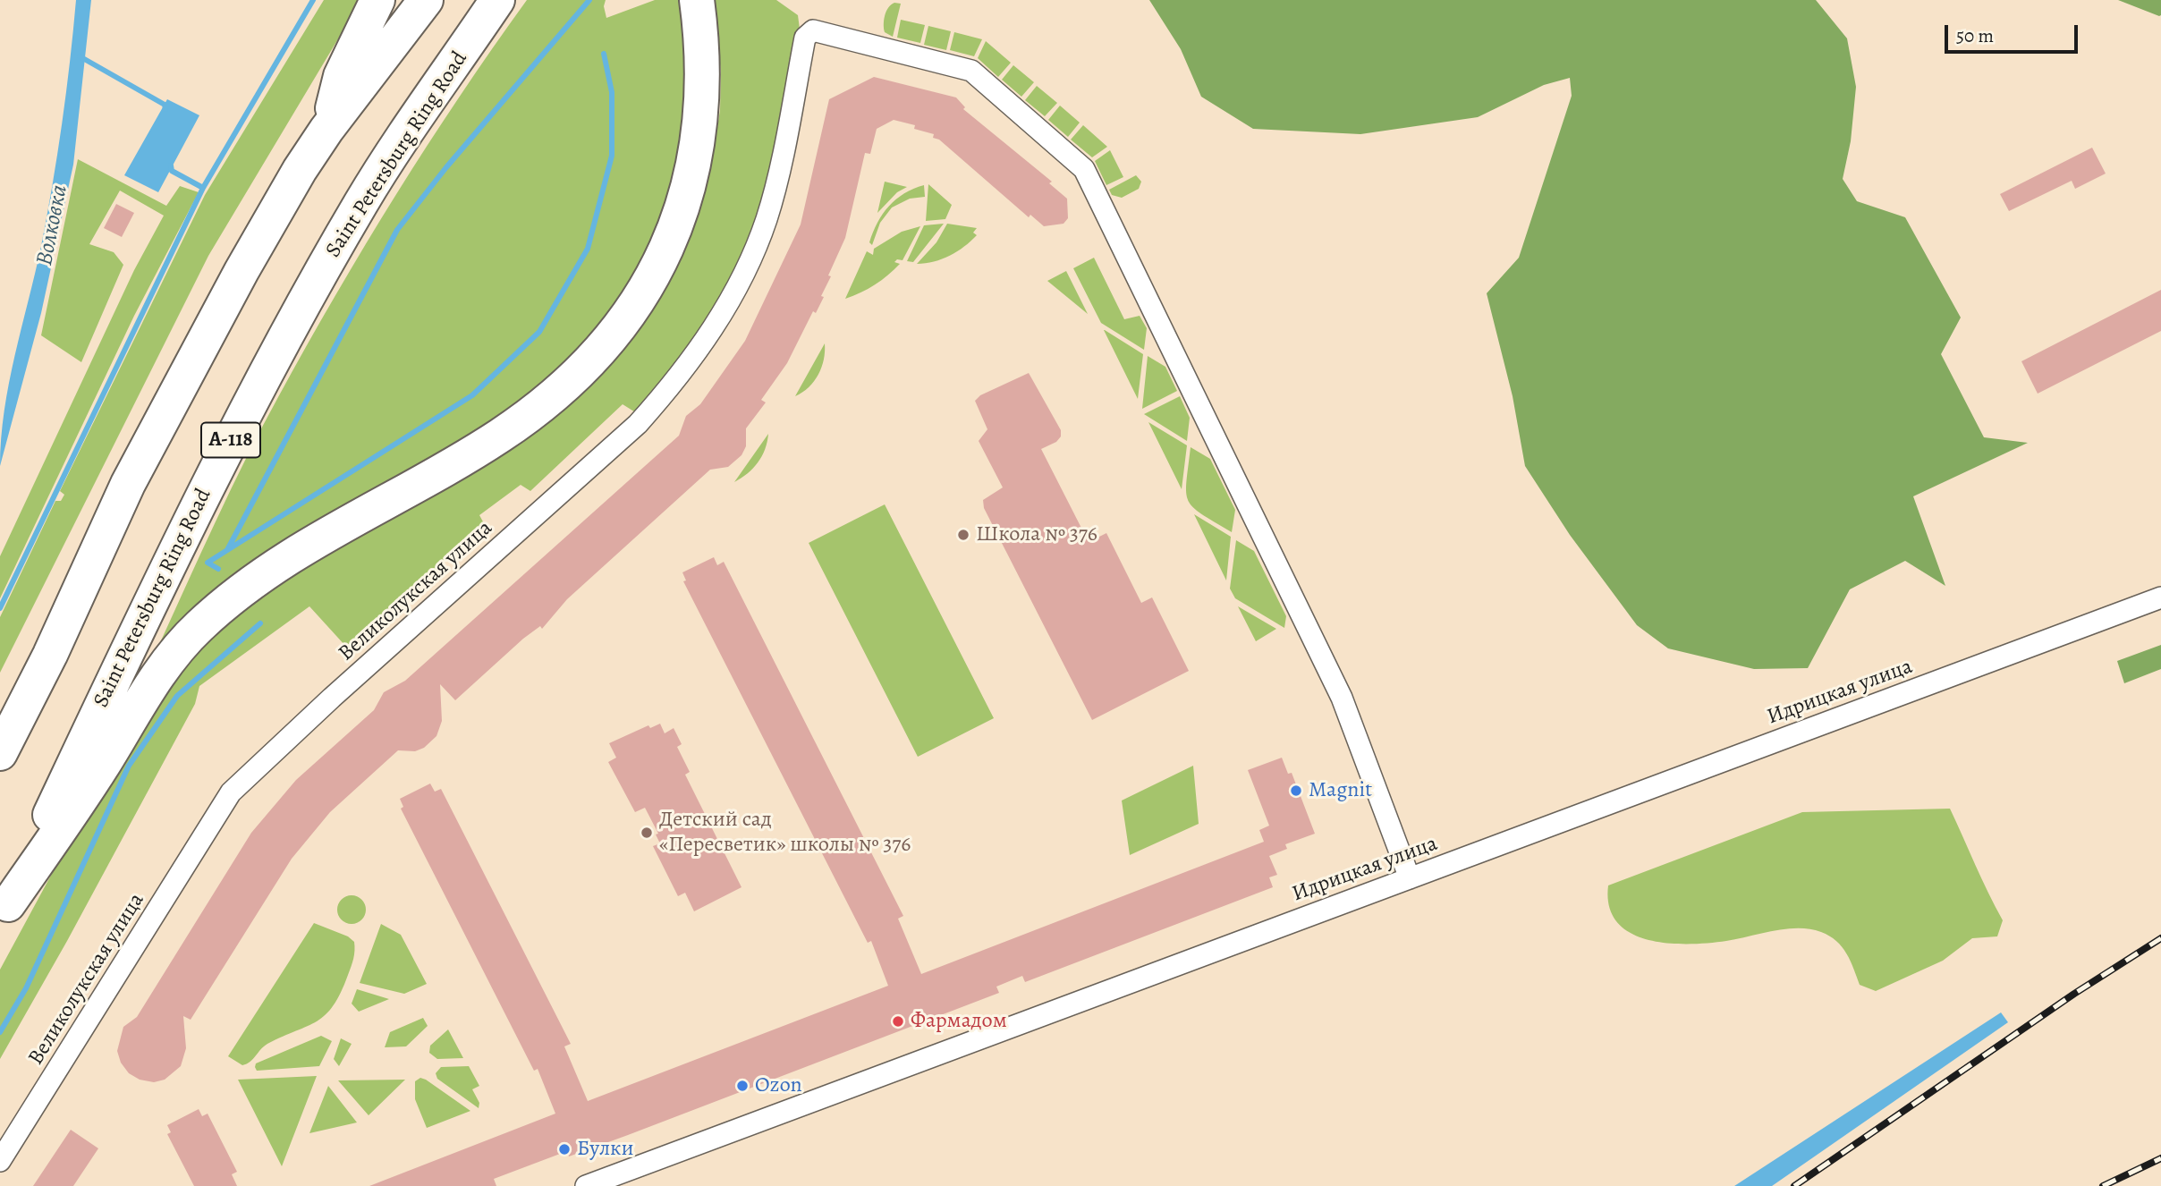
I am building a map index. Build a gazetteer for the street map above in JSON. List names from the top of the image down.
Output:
{
  "streets": {
    "highway": ["Saint Petersburg Ring Road", "А-118"],
    "street": ["Великолукская улица", "Идрицкая улица"]
  },
  "crossings": [
    ["Великолукская улица", "Идрицкая улица"]
  ],
  "water": ["Волковка"],
  "places": [
    "Школа № 376",
    "Magnit",
    "Детский сад «Пересветик» школы № 376",
    "Фармадом",
    "Ozon",
    "Булки"
  ],
  "scale_bar": "50 m"
}
